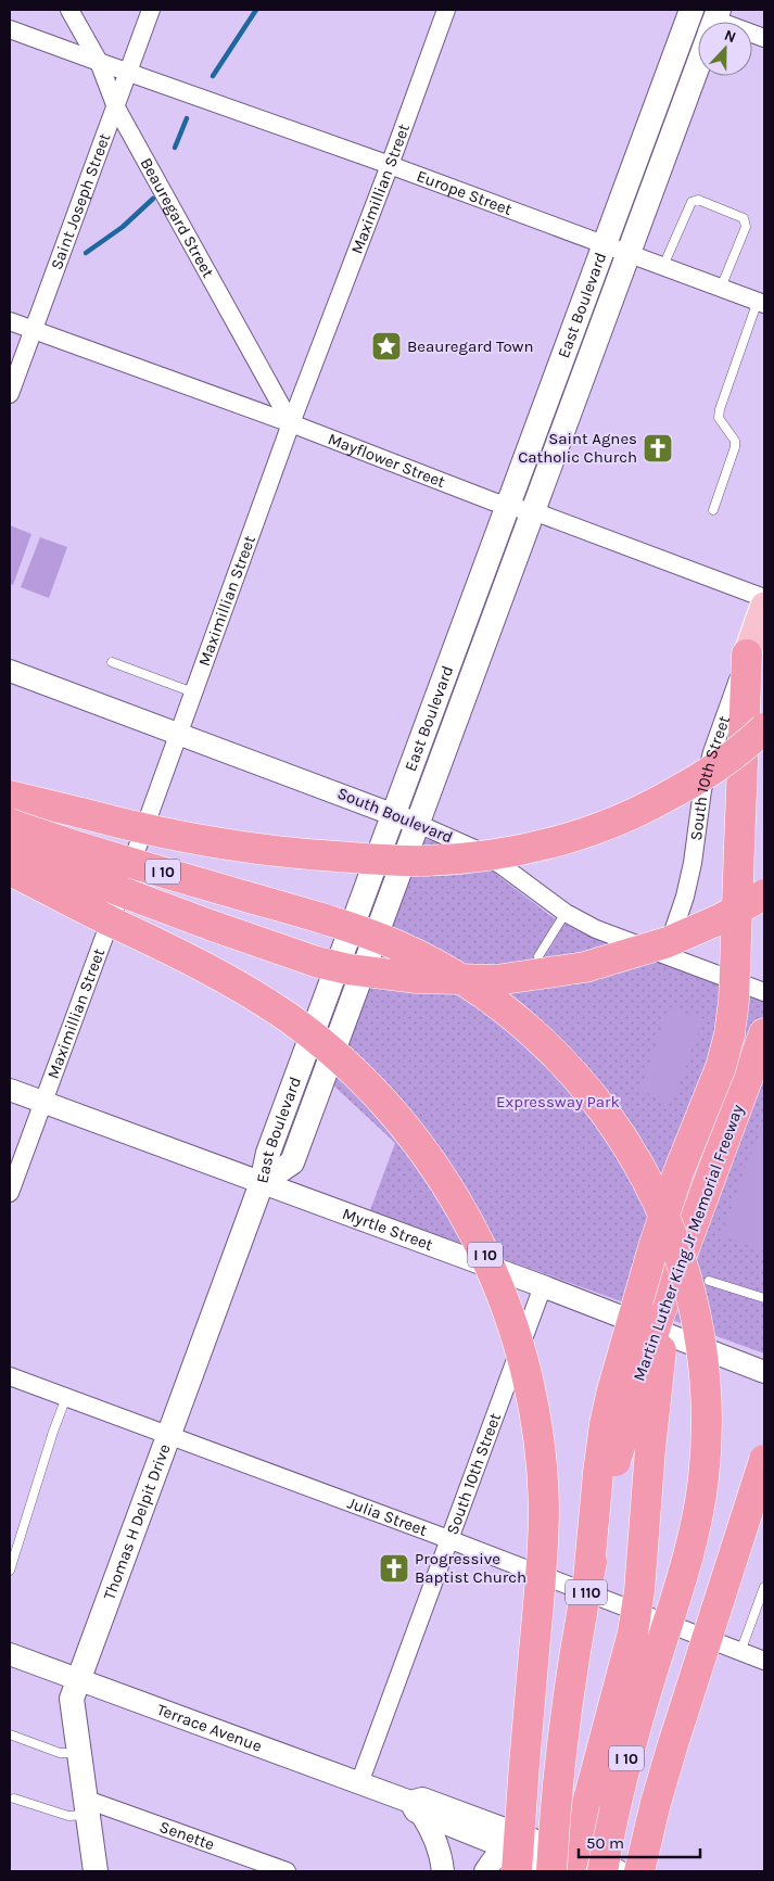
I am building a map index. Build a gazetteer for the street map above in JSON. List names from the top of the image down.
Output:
{
  "streets": {
    "highway": ["I 10", "Martin Luther King Jr Memorial Freeway", "I 110"],
    "main road": ["East Boulevard", "South 10th Street", "Thomas H Delpit Drive"],
    "street": [
      "Maximillian Street",
      "Europe Street",
      "Saint Joseph Street",
      "Beauregard Street",
      "Mayflower Street",
      "South Boulevard",
      "Myrtle Street",
      "Julia Street",
      "Terrace Avenue",
      "Senette"
    ]
  },
  "crossings": [
    ["Maximillian Street", "Europe Street"],
    ["Maximillian Street", "Beauregard Street"],
    ["Maximillian Street", "Mayflower Street"],
    ["Maximillian Street", "South Boulevard"],
    ["Maximillian Street", "Myrtle Street"],
    ["Europe Street", "Saint Joseph Street"],
    ["Europe Street", "Beauregard Street"],
    ["Europe Street", "East Boulevard"],
    ["Saint Joseph Street", "Beauregard Street"],
    ["Saint Joseph Street", "Mayflower Street"],
    ["Beauregard Street", "Mayflower Street"],
    ["East Boulevard", "Mayflower Street"],
    ["East Boulevard", "South Boulevard"],
    ["East Boulevard", "Myrtle Street"],
    ["East Boulevard", "Thomas H Delpit Drive"],
    ["South 10th Street", "South Boulevard"],
    ["South 10th Street", "Myrtle Street"],
    ["South 10th Street", "Julia Street"],
    ["South 10th Street", "Terrace Avenue"],
    ["I 10", "Terrace Avenue"],
    ["Myrtle Street", "Thomas H Delpit Drive"],
    ["Martin Luther King Jr Memorial Freeway", "Terrace Avenue"],
    ["Julia Street", "Thomas H Delpit Drive"],
    ["Thomas H Delpit Drive", "Terrace Avenue"],
    ["Thomas H Delpit Drive", "Senette"]
  ],
  "parks": ["Expressway Park"],
  "places": {
    "place": ["Beauregard Town"],
    "church": ["Saint Agnes Catholic Church", "Progressive Baptist Church"]
  },
  "scale_bar": "50 m",
  "north": "top"
}
